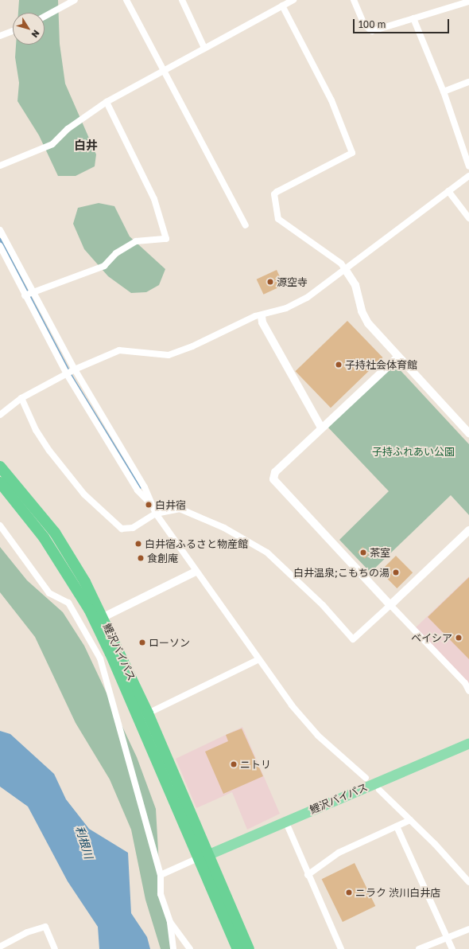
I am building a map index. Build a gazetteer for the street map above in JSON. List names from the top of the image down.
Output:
{
  "streets": {
    "highway": ["鯉沢バイパス"]
  },
  "districts": ["白井"],
  "water": ["利根川"],
  "parks": ["子持ふれあい公園"],
  "places": [
    "源空寺",
    "子持社会体育館",
    "白井宿",
    "白井宿ふるさと物産館",
    "茶室",
    "食創庵",
    "白井温泉;こもちの湯",
    "ベイシア",
    "ローソン",
    "ニトリ",
    "ニラク 渋川白井店"
  ],
  "scale_bar": "100 m",
  "north": "bottom right"
}
